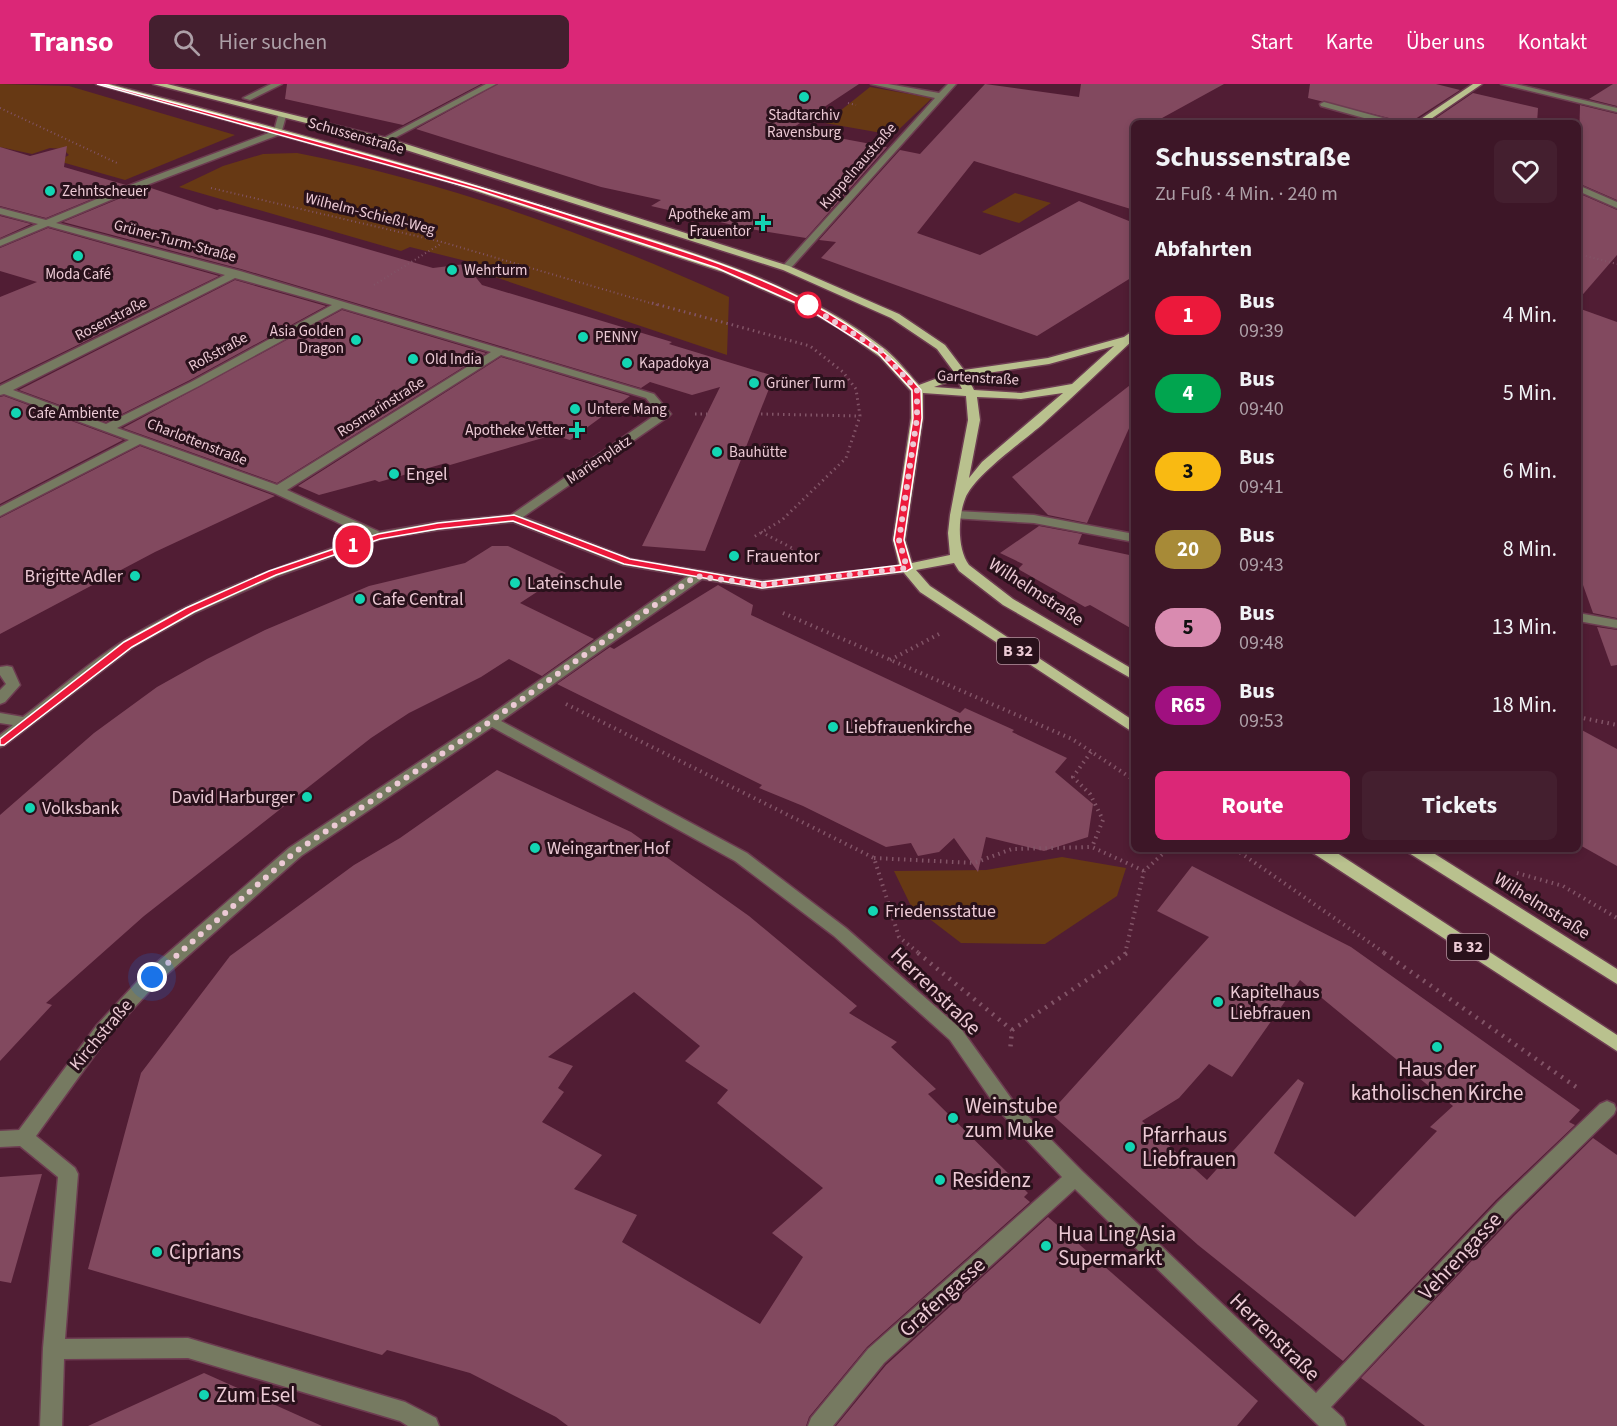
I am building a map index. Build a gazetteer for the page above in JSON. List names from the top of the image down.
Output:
{
  "streets": {
    "main road": [
      "Schussenstraße",
      "Gartenstraße",
      "Wilhelmstraße",
      "B 32"
    ],
    "street": [
      "Kuppelnaustraße",
      "Grüner-Turm-Straße",
      "Rosenstraße",
      "Roßstraße",
      "Rosmarinstraße",
      "Charlottenstraße",
      "Marienplatz",
      "Herrenstraße",
      "Kirchstraße",
      "Vehrengasse",
      "Grafengasse"
    ],
    "path": ["Wilhelm-Schießl-Weg"]
  },
  "crossings": [
    ["Schussenstraße", "Kuppelnaustraße"],
    ["Schussenstraße", "Gartenstraße"],
    ["Schussenstraße", "Wilhelmstraße"],
    ["Schussenstraße", "B 32"],
    ["Grüner-Turm-Straße", "Rosenstraße"],
    ["Grüner-Turm-Straße", "Roßstraße"],
    ["Grüner-Turm-Straße", "Rosmarinstraße"],
    ["Grüner-Turm-Straße", "Marienplatz"],
    ["Rosenstraße", "Charlottenstraße"],
    ["Roßstraße", "Charlottenstraße"],
    ["Gartenstraße", "B 32"],
    ["Rosmarinstraße", "Charlottenstraße"],
    ["Charlottenstraße", "Marienplatz"],
    ["Marienplatz", "B 32"],
    ["Marienplatz", "Kirchstraße"],
    ["Herrenstraße", "Kirchstraße"],
    ["Herrenstraße", "Vehrengasse"],
    ["Herrenstraße", "Grafengasse"]
  ],
  "places": {
    "other": [
      "Stadtarchiv Ravensburg",
      "Zehntscheuer",
      "Moda Café",
      "Wehrturm",
      "PENNY",
      "Asia Golden Dragon",
      "Old India",
      "Kapadokya",
      "Grüner Turm",
      "Untere Mang",
      "Cafe Ambiente",
      "Bauhütte",
      "Engel",
      "Frauentor",
      "Brigitte Adler",
      "Lateinschule",
      "Cafe Central",
      "Liebfrauenkirche",
      "David Harburger",
      "Volksbank",
      "Weingartner Hof",
      "Friedensstatue",
      "Kapitelhaus Liebfrauen",
      "Haus der katholischen Kirche",
      "Weinstube zum Muke",
      "Pfarrhaus Liebfrauen",
      "Residenz",
      "Hua Ling Asia Supermarkt",
      "Ciprians",
      "Zum Esel"
    ],
    "health": ["Apotheke am Frauentor", "Apotheke Vetter"]
  },
  "lines": ["bus line 1"],
  "page": {
    "header": "Transo",
    "search": "Hier suchen",
    "nav": [
      "Start",
      "Karte",
      "Über uns",
      "Kontakt"
    ],
    "on_map": "1",
    "heading": [
      ["Schussenstraße", "Zu Fuß · 4 Min. · 240 m"],
      "Abfahrten"
    ],
    "list": [
      {
        "mark": "1",
        "name": "Bus",
        "note": "09:39",
        "value": "4 Min."
      },
      {
        "mark": "4",
        "name": "Bus",
        "note": "09:40",
        "value": "5 Min."
      },
      {
        "mark": "3",
        "name": "Bus",
        "note": "09:41",
        "value": "6 Min."
      },
      {
        "mark": "20",
        "name": "Bus",
        "note": "09:43",
        "value": "8 Min."
      },
      {
        "mark": "5",
        "name": "Bus",
        "note": "09:48",
        "value": "13 Min."
      },
      {
        "mark": "R65",
        "name": "Bus",
        "note": "09:53",
        "value": "18 Min."
      }
    ],
    "buttons": ["Route", "Tickets"]
  }
}
